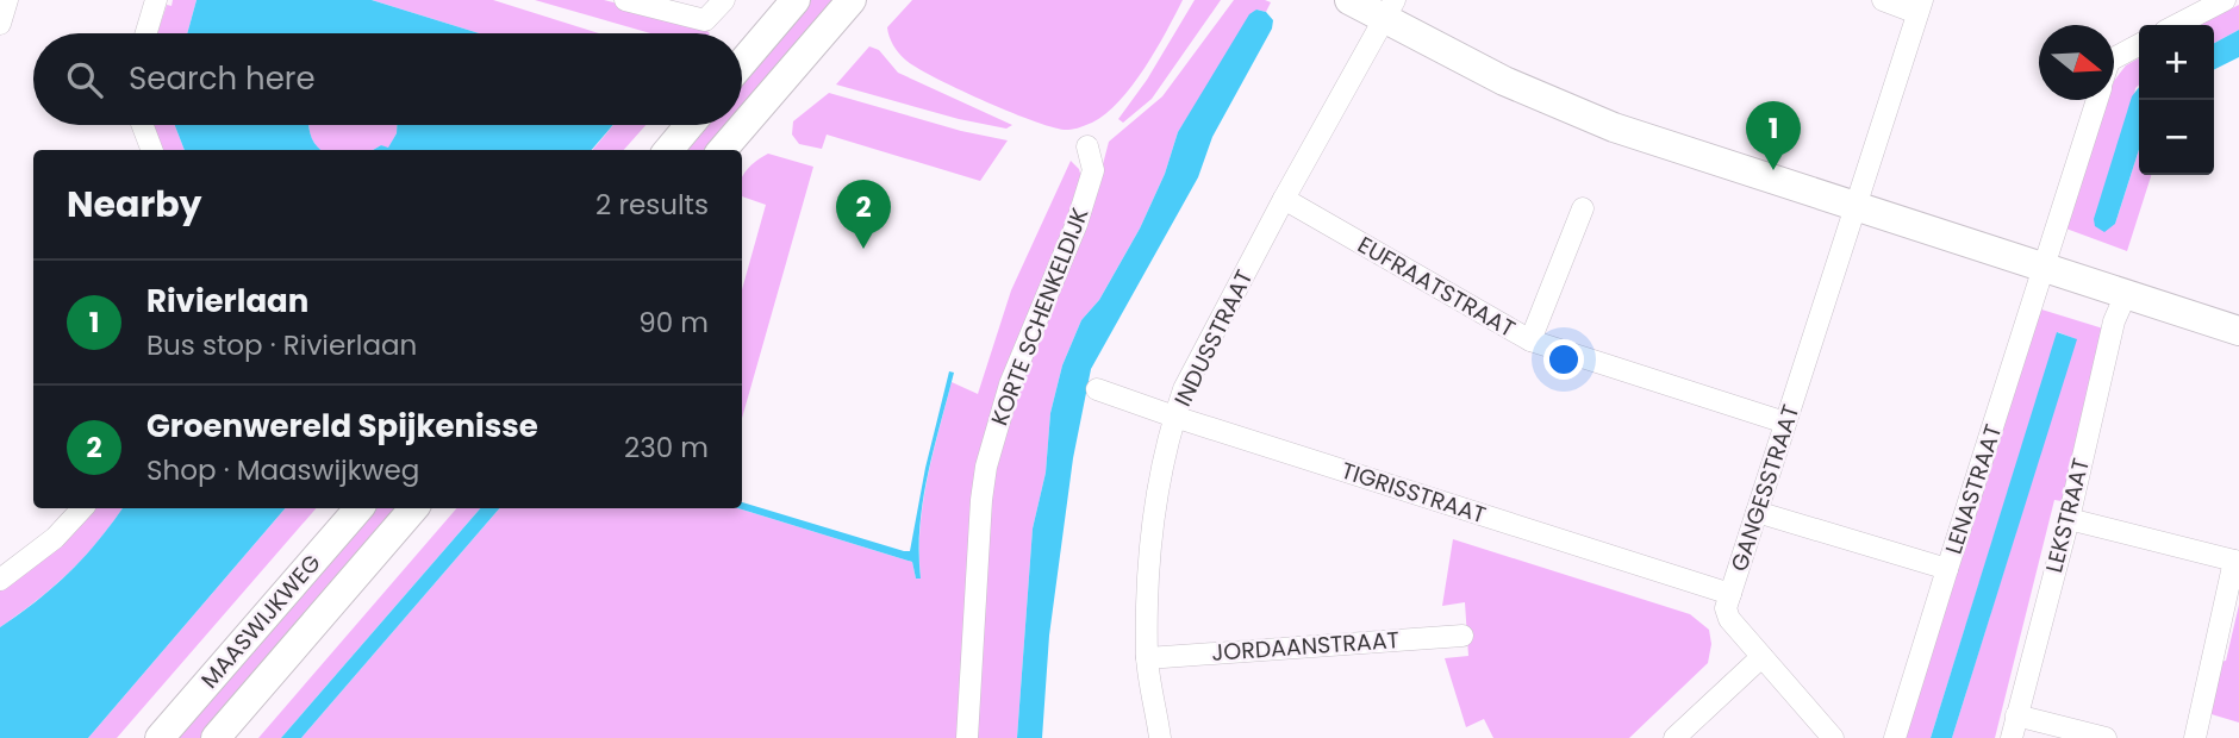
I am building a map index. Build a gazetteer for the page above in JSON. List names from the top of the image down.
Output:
{
  "streets": {
    "street": [
      "EUFRAATSTRAAT",
      "KORTE SCHENKELDIJK",
      "INDUSSTRAAT",
      "GANGESSTRAAT",
      "LENASTRAAT",
      "TIGRISSTRAAT",
      "LEKSTRAAT",
      "MAASWIJKWEG",
      "JORDAANSTRAAT"
    ]
  },
  "crossings": [
    ["EUFRAATSTRAAT", "INDUSSTRAAT"],
    ["EUFRAATSTRAAT", "GANGESSTRAAT"],
    ["INDUSSTRAAT", "TIGRISSTRAAT"],
    ["INDUSSTRAAT", "JORDAANSTRAAT"],
    ["GANGESSTRAAT", "LENASTRAAT"],
    ["GANGESSTRAAT", "TIGRISSTRAAT"]
  ],
  "north": "right",
  "page": {
    "map_buttons": ["+", "−"],
    "search": "Search here",
    "pins": ["1", "2"],
    "heading": ["Nearby", "2 results"],
    "list": [
      {
        "mark": "1",
        "name": "Rivierlaan",
        "note": "Bus stop · Rivierlaan",
        "value": "90 m"
      },
      {
        "mark": "2",
        "name": "Groenwereld Spijkenisse",
        "note": "Shop · Maaswijkweg",
        "value": "230 m"
      }
    ]
  }
}
